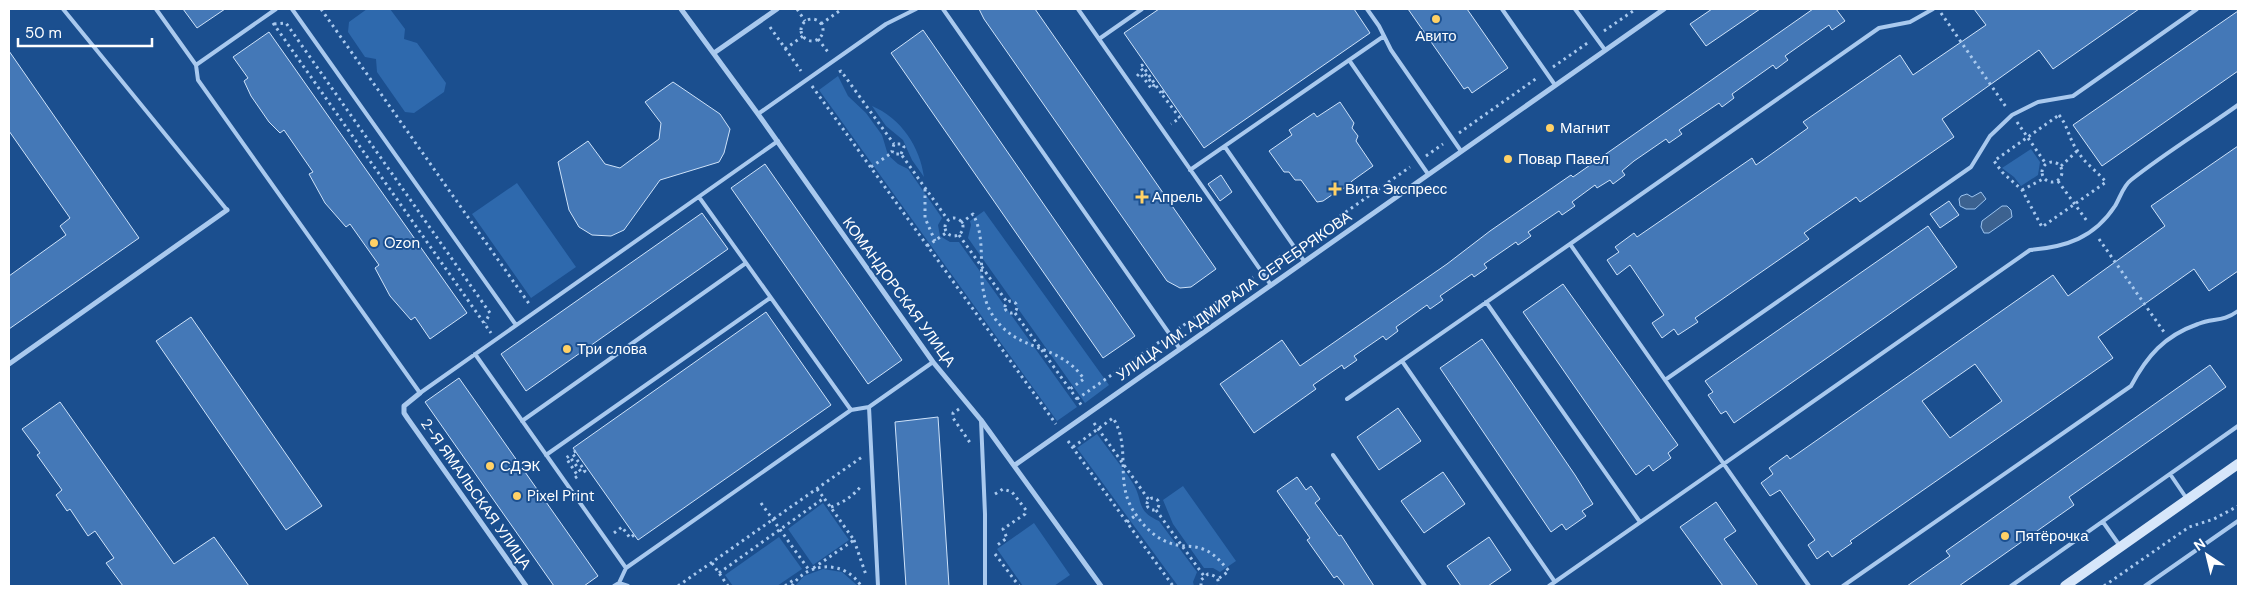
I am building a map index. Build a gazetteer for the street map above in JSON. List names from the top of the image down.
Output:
{
  "streets": {
    "street": ["КОМАНДОРСКАЯ УЛИЦА", "УЛИЦА ИМ. АДМИРАЛА СЕРЕБРЯКОВА", "2-Я ЯМАЛЬСКАЯ УЛИЦА"]
  },
  "crossings": [
    ["КОМАНДОРСКАЯ УЛИЦА", "УЛИЦА ИМ. АДМИРАЛА СЕРЕБРЯКОВА"]
  ],
  "places": {
    "other": [
      "Авито",
      "Магнит",
      "Повар Павел",
      "Ozon",
      "Три слова",
      "СДЭК",
      "Pixel Print",
      "Пятёрочка"
    ],
    "health": ["Вита Экспресс", "Апрель"]
  },
  "scale_bar": "50 m",
  "north": "top left"
}
